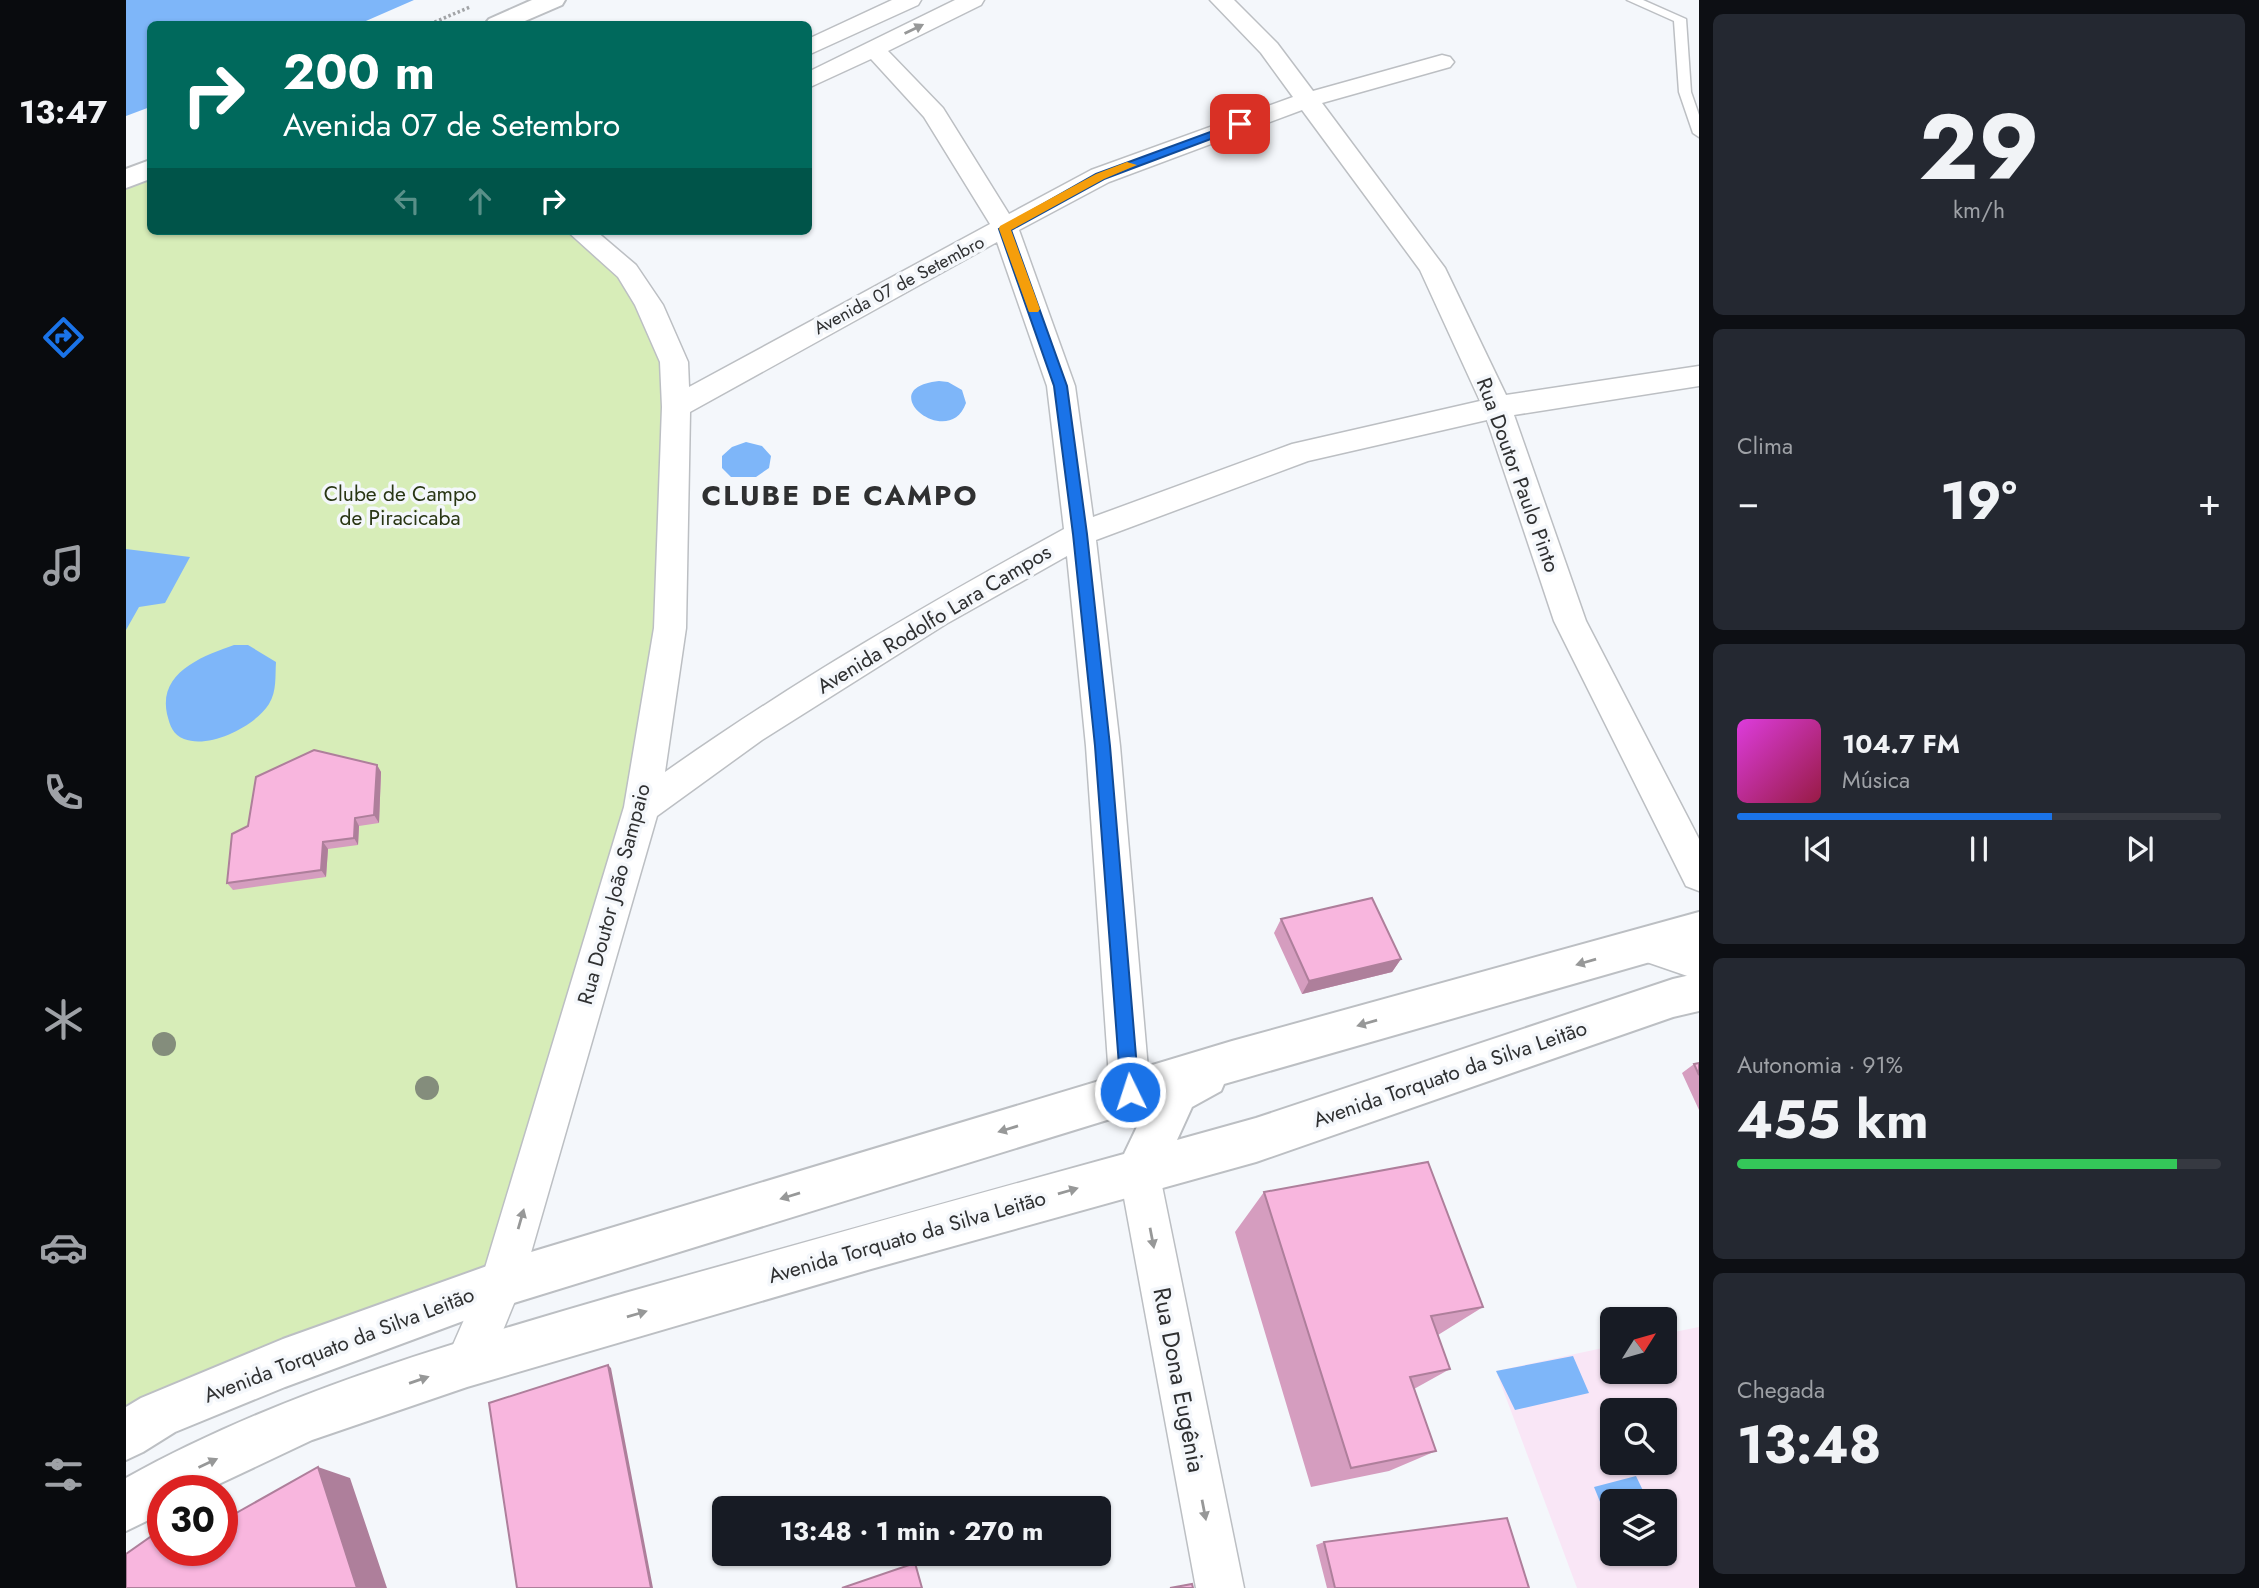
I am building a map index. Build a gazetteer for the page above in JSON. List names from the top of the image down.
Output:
{
  "streets": {
    "main road": ["Avenida Torquato da Silva Leitão"],
    "street": [
      "Avenida 07 de Setembro",
      "Rua Doutor Paulo Pinto",
      "Avenida Rodolfo Lara Campos",
      "Rua Doutor João Sampaio",
      "Rua Dona Eugênia"
    ]
  },
  "crossings": [
    ["Avenida 07 de Setembro", "Rua Doutor Paulo Pinto"],
    ["Avenida 07 de Setembro", "Rua Doutor João Sampaio"],
    ["Rua Doutor Paulo Pinto", "Avenida Rodolfo Lara Campos"],
    ["Avenida Rodolfo Lara Campos", "Rua Doutor João Sampaio"],
    ["Rua Doutor João Sampaio", "Avenida Torquato da Silva Leitão"],
    ["Avenida Torquato da Silva Leitão", "Rua Dona Eugênia"]
  ],
  "one_way": ["Rua Doutor João Sampaio", "Rua Dona Eugênia"],
  "districts": ["CLUBE DE CAMPO"],
  "parks": ["Clube de Campo de Piracicaba"],
  "north": "top right",
  "page": {
    "tabs": "13:47",
    "tile": [
      ["29", "km/h"],
      "Clima",
      ["Autonomia · 91%", "455 km"],
      ["Chegada", "13:48"]
    ],
    "turn": ["200 m", "Avenida 07 de Setembro"],
    "heat": ["−", "19°", "+"],
    "song": ["104.7 FM", "Música"],
    "limit": "30",
    "trip": "13:48 · 1 min · 270 m"
  }
}
